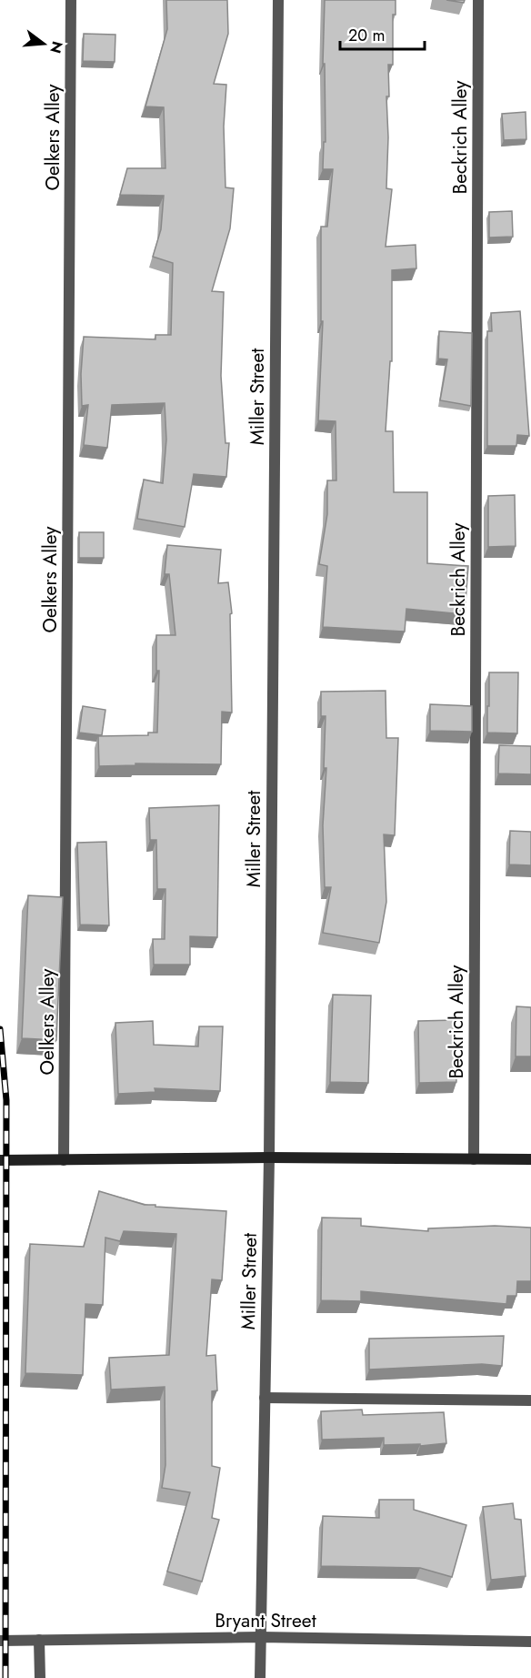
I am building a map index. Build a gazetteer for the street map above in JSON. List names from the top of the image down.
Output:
{
  "streets": {
    "street": [
      "Oelkers Alley",
      "Beckrich Alley",
      "Miller Street",
      "Bryant Street"
    ]
  },
  "crossings": [
    ["Miller Street", "Bryant Street"]
  ],
  "scale_bar": "20 m",
  "north": "right"
}
